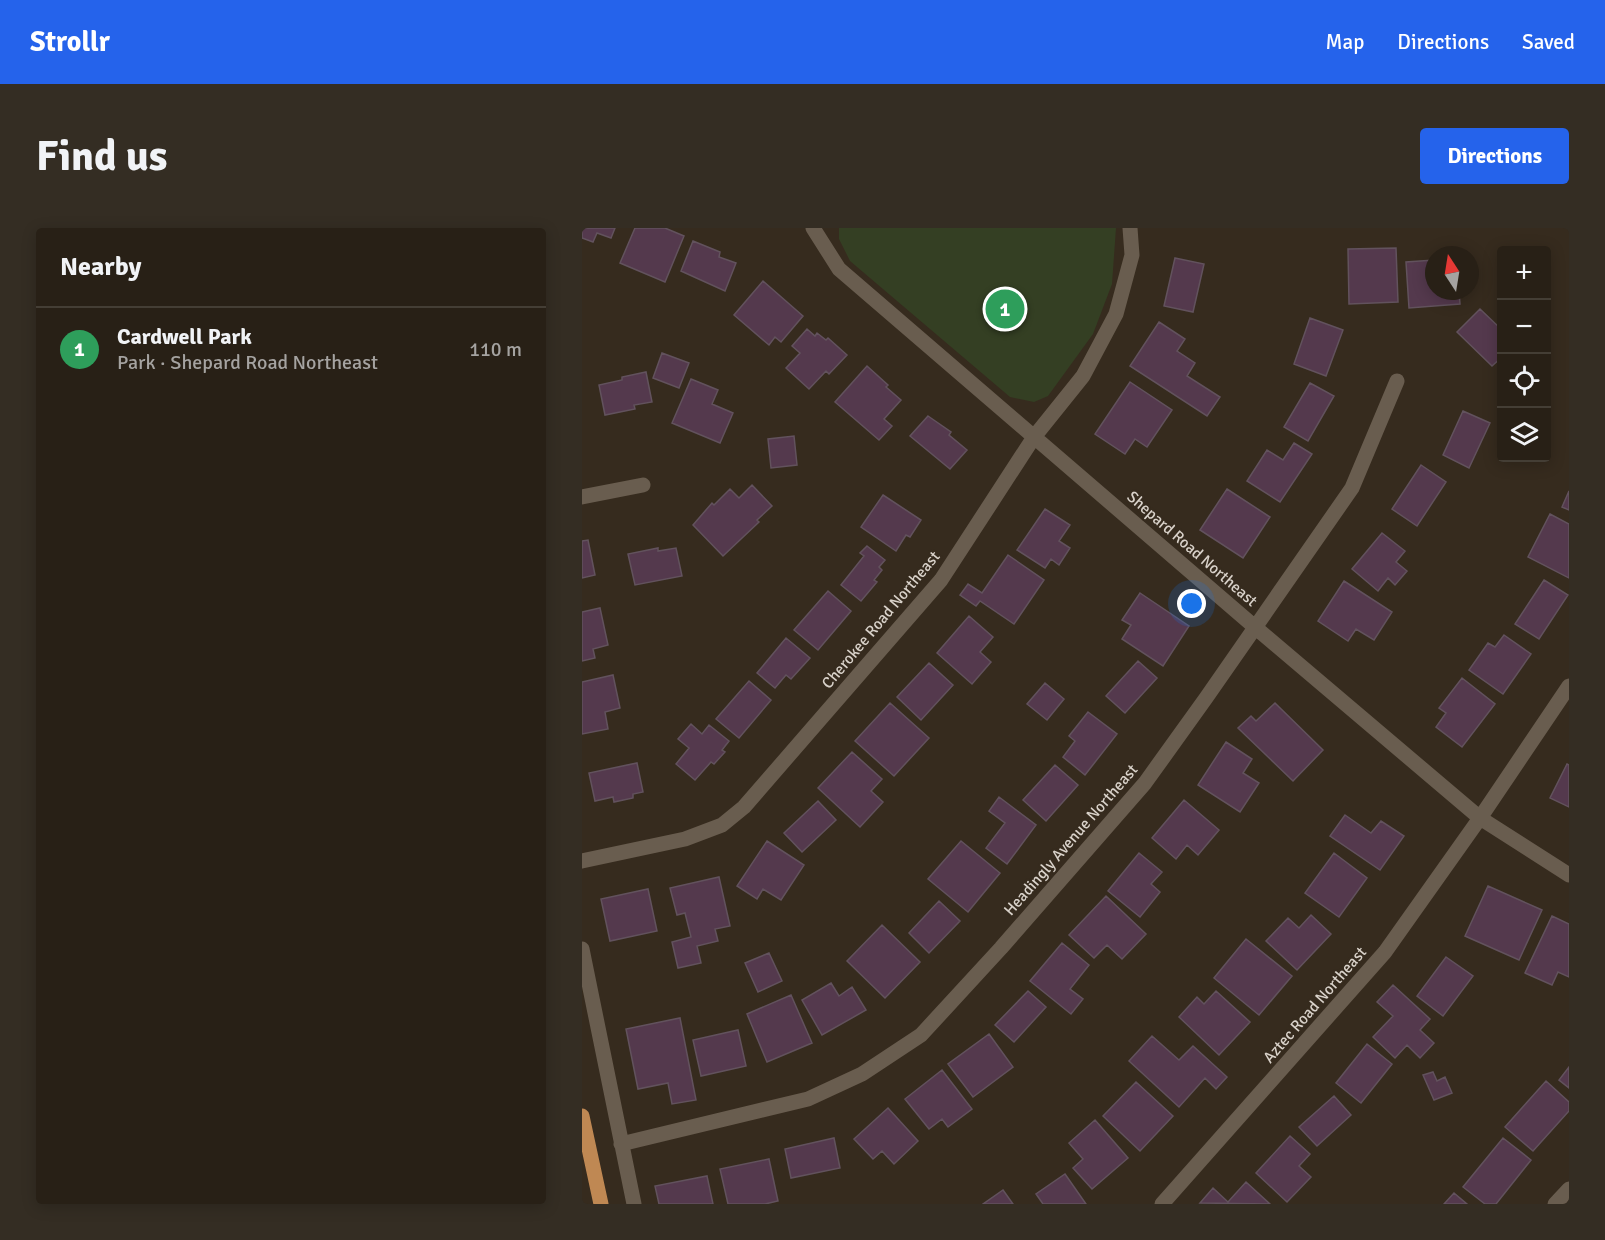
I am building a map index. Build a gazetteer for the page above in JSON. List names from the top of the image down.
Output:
{
  "streets": {
    "street": [
      "Shepard Road Northeast",
      "Cherokee Road Northeast",
      "Headingly Avenue Northeast",
      "Aztec Road Northeast"
    ]
  },
  "crossings": [
    ["Shepard Road Northeast", "Cherokee Road Northeast"],
    ["Shepard Road Northeast", "Headingly Avenue Northeast"],
    ["Shepard Road Northeast", "Aztec Road Northeast"]
  ],
  "north": "top",
  "page": {
    "header": "Strollr",
    "nav": ["Map", "Directions", "Saved"],
    "buttons": "Directions",
    "title": "Find us",
    "heading": "Nearby",
    "map_buttons": ["+", "−"],
    "pins": "1",
    "list": [
      {
        "mark": "1",
        "name": "Cardwell Park",
        "note": "Park · Shepard Road Northeast",
        "value": "110 m"
      }
    ]
  }
}
